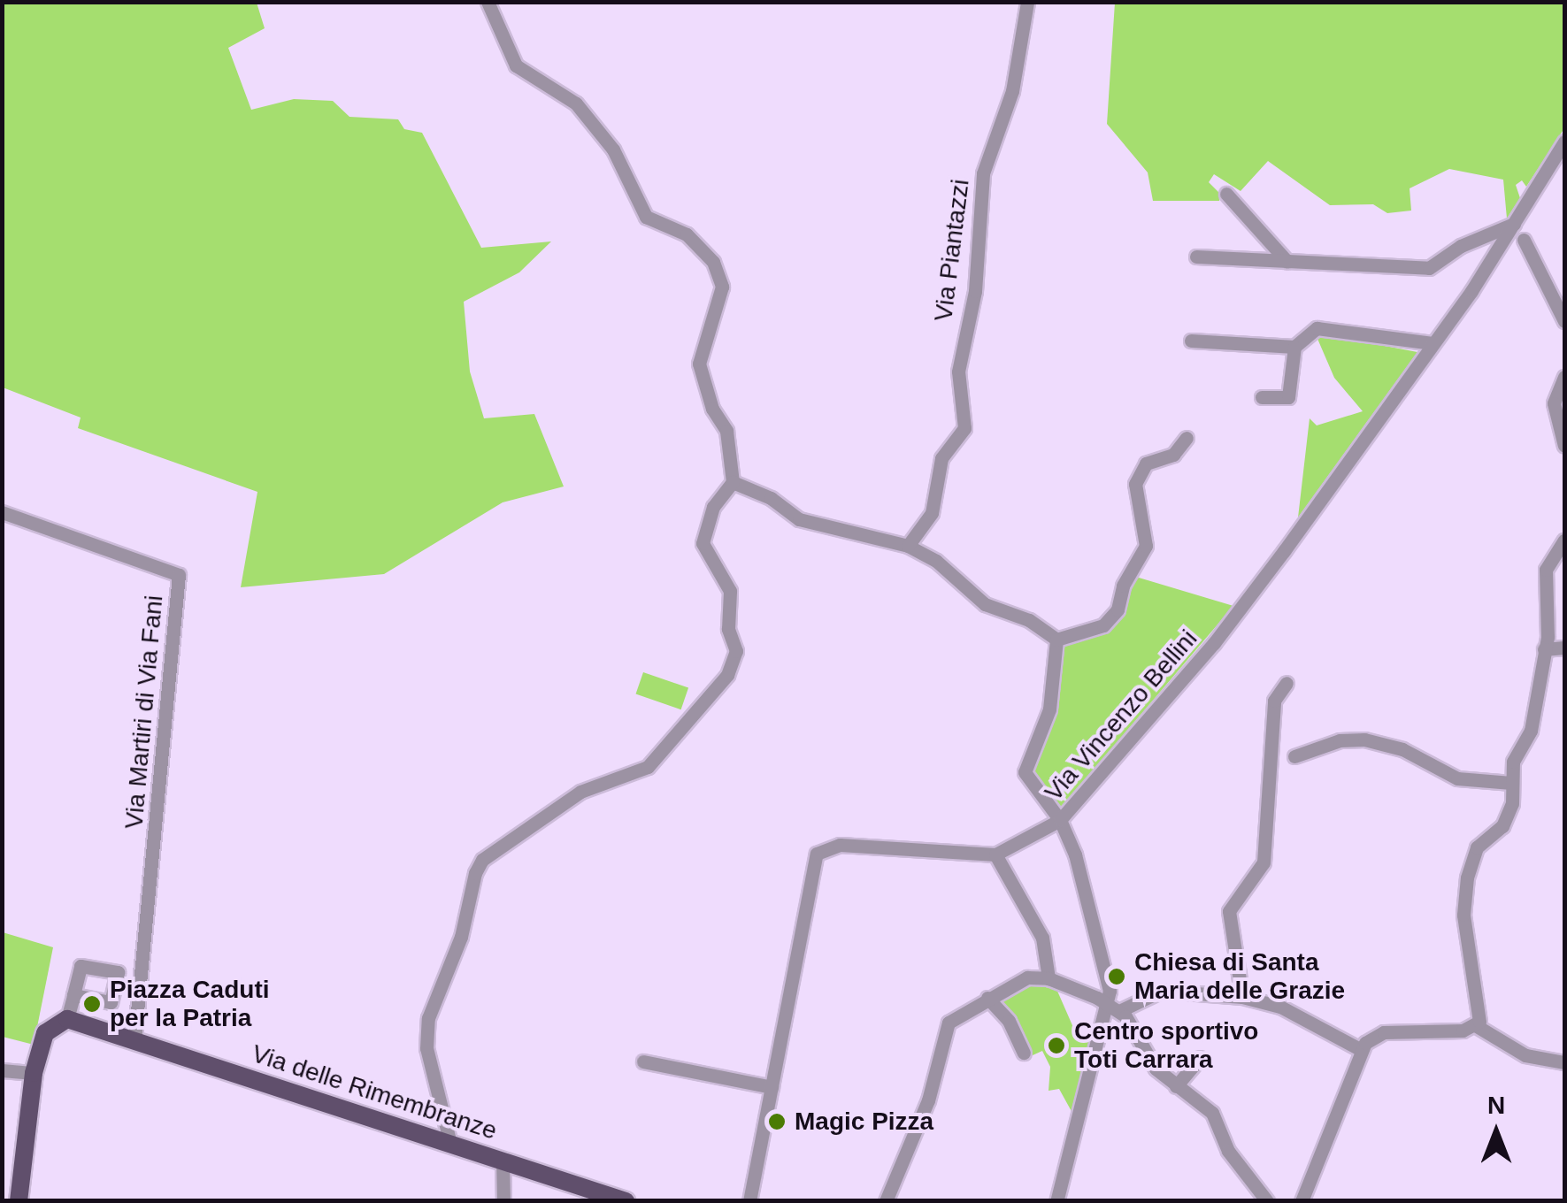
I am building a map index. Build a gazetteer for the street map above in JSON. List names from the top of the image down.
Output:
{
  "streets": {
    "main road": ["Via delle Rimembranze"],
    "street": ["Via Piantazzi", "Via Martiri di Via Fani", "Via Vincenzo Bellini"]
  },
  "crossings": [
    ["Via Martiri di Via Fani", "Via delle Rimembranze"]
  ],
  "places": [
    "Chiesa di Santa Maria delle Grazie",
    "Piazza Caduti per la Patria",
    "Centro sportivo Toti Carrara",
    "Magic Pizza"
  ],
  "north": "top"
}
